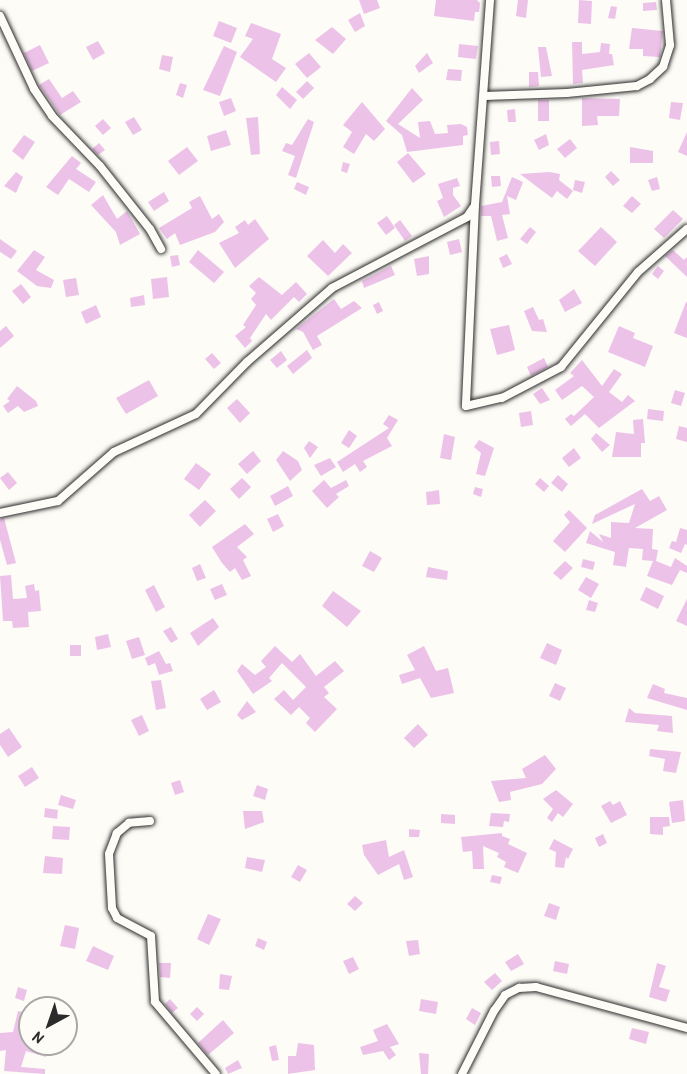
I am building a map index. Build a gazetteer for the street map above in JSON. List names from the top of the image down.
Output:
{
  "north": "bottom left"
}
